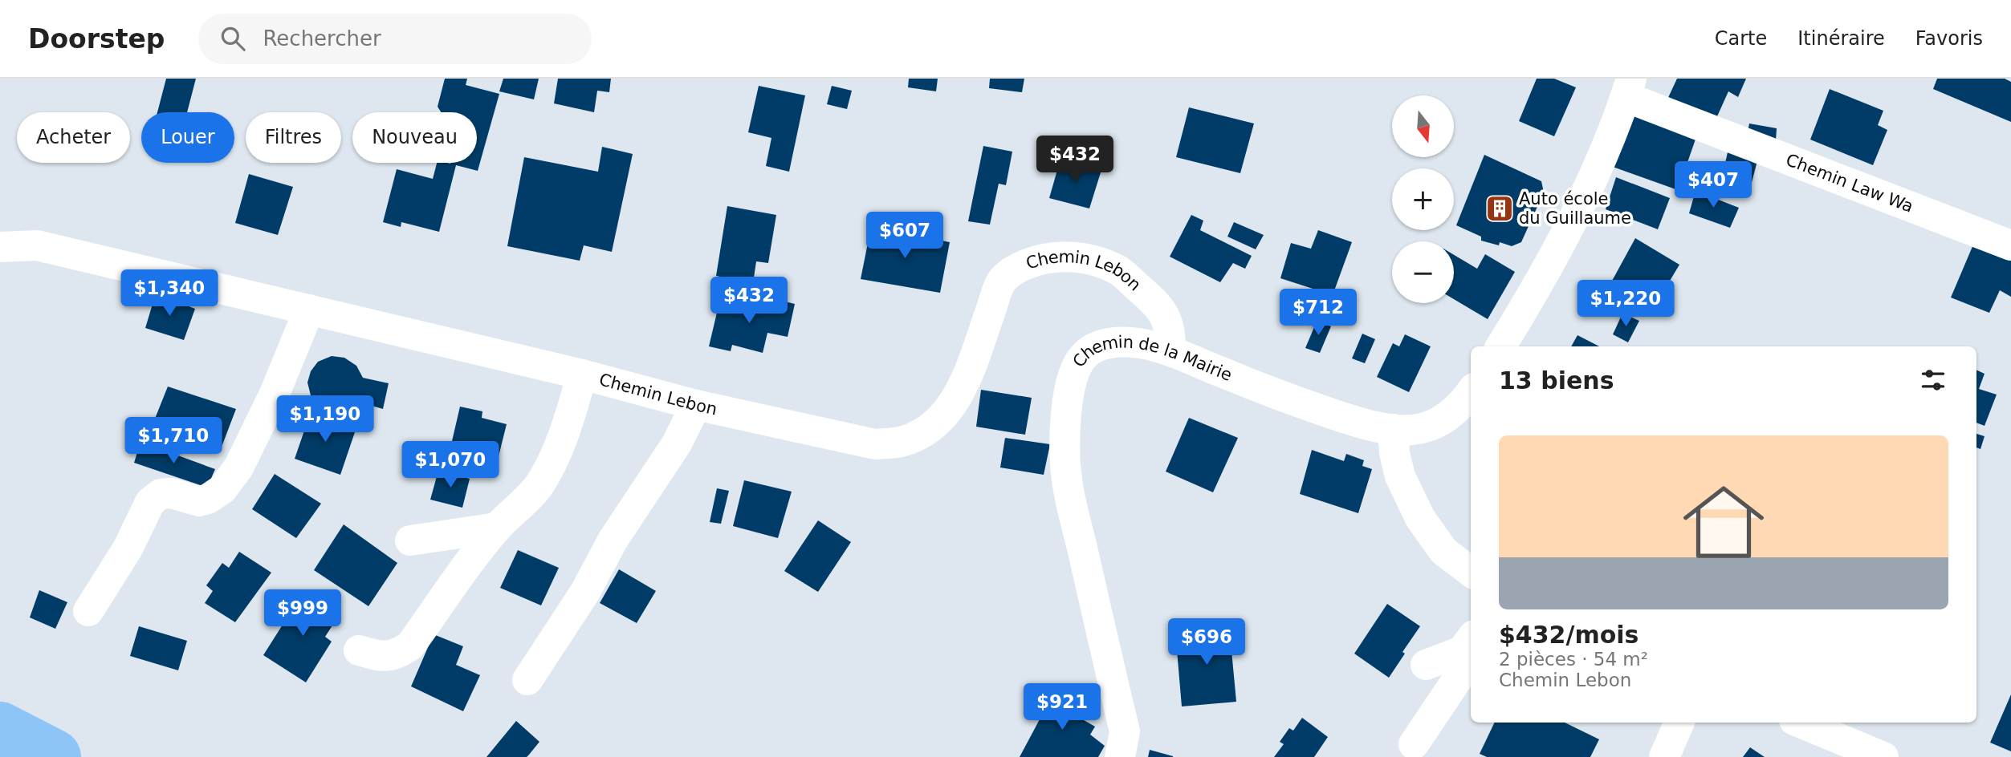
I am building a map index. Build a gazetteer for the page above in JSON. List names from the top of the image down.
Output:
{
  "streets": {
    "street": ["Chemin Law Wa", "Chemin Lebon", "Chemin de la Mairie"]
  },
  "crossings": [
    ["Chemin Lebon", "Chemin de la Mairie"]
  ],
  "places": {
    "building": ["Auto école du Guillaume"]
  },
  "north": "bottom",
  "page": {
    "header": "Doorstep",
    "search": "Rechercher",
    "nav": ["Carte", "Itinéraire", "Favoris"],
    "map_buttons": ["+", "−"],
    "chip": [
      "Acheter",
      "Louer",
      "Filtres",
      "Nouveau"
    ],
    "price": [
      "$432",
      "$407",
      "$607",
      "$1,340",
      "$432",
      "$1,220",
      "$712",
      "$1,190",
      "$1,710",
      "$1,070",
      "$999",
      "$696",
      "$921"
    ],
    "heading": "13 biens",
    "list": [
      {
        "name": "$432/mois",
        "note": "2 pièces · 54 m² · Chemin Lebon"
      }
    ]
  }
}
